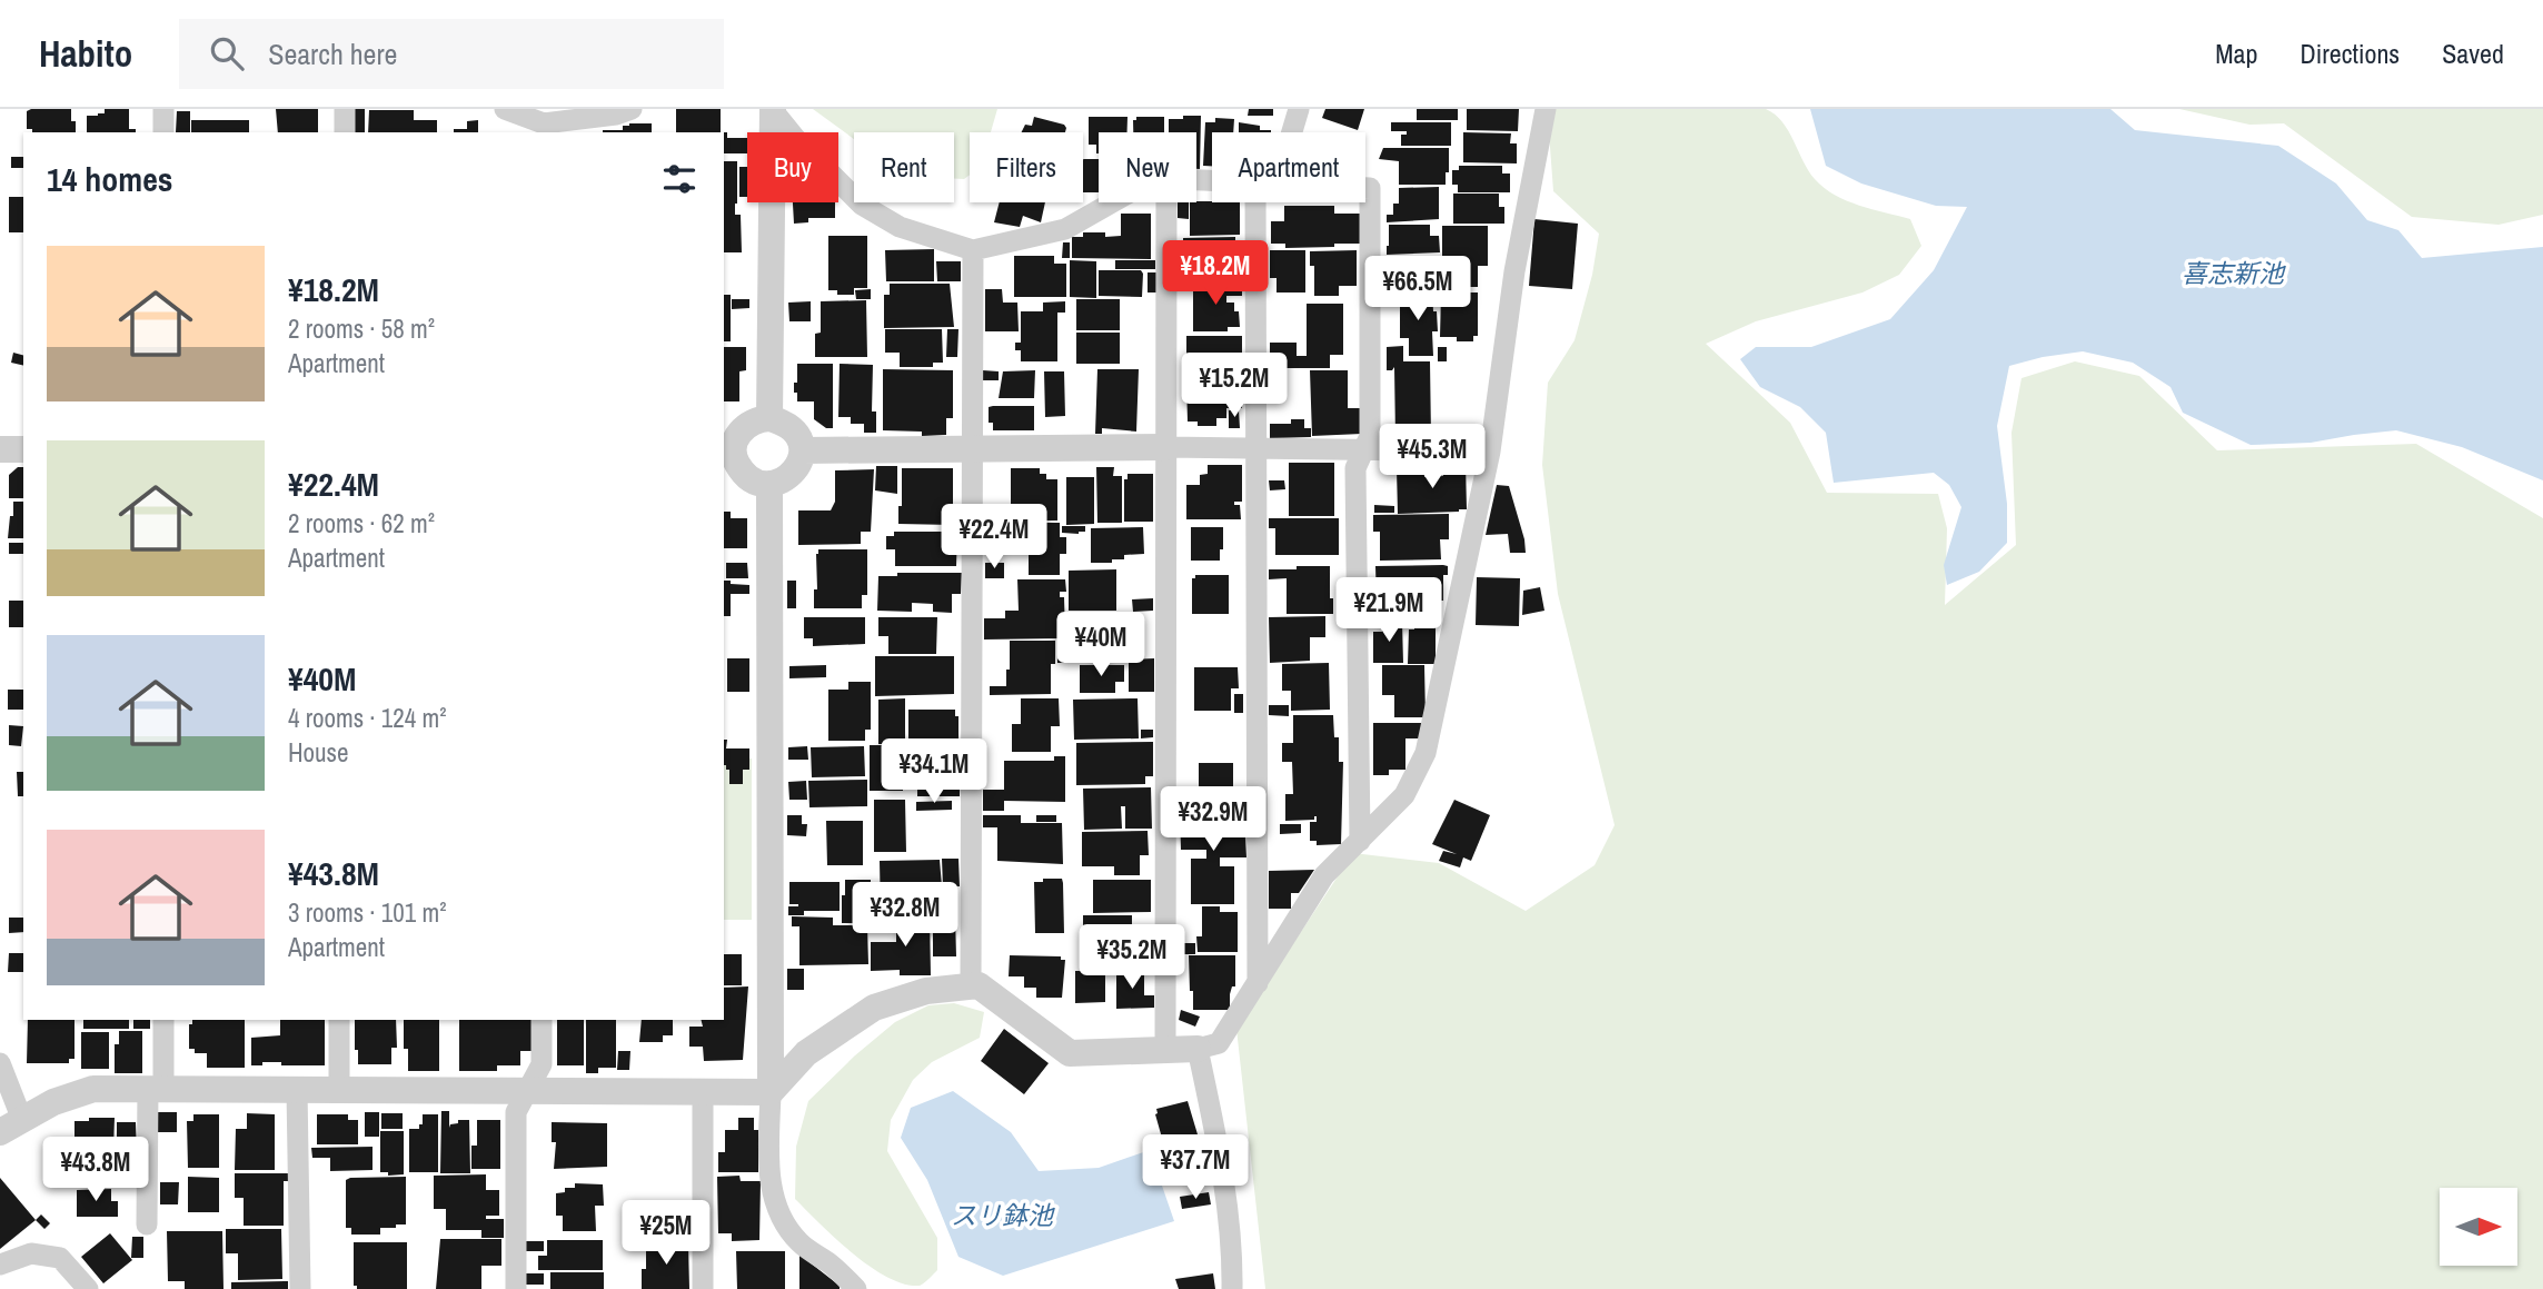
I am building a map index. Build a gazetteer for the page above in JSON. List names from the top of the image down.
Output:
{
  "water": ["喜志新池", "スリ鉢池"],
  "north": "right",
  "page": {
    "header": "Habito",
    "search": "Search here",
    "nav": ["Map", "Directions", "Saved"],
    "chip": [
      "Buy",
      "Rent",
      "Filters",
      "New",
      "Apartment"
    ],
    "heading": "14 homes",
    "list": [
      {
        "name": "¥18.2M",
        "note": "2 rooms · 58 m² · Apartment"
      },
      {
        "name": "¥22.4M",
        "note": "2 rooms · 62 m² · Apartment"
      },
      {
        "name": "¥40M",
        "note": "4 rooms · 124 m² · House"
      },
      {
        "name": "¥43.8M",
        "note": "3 rooms · 101 m² · Apartment"
      }
    ],
    "price": [
      "¥18.2M",
      "¥66.5M",
      "¥15.2M",
      "¥45.3M",
      "¥22.4M",
      "¥21.9M",
      "¥40M",
      "¥34.1M",
      "¥32.9M",
      "¥32.8M",
      "¥35.2M",
      "¥37.7M",
      "¥43.8M",
      "¥25M"
    ]
  }
}
